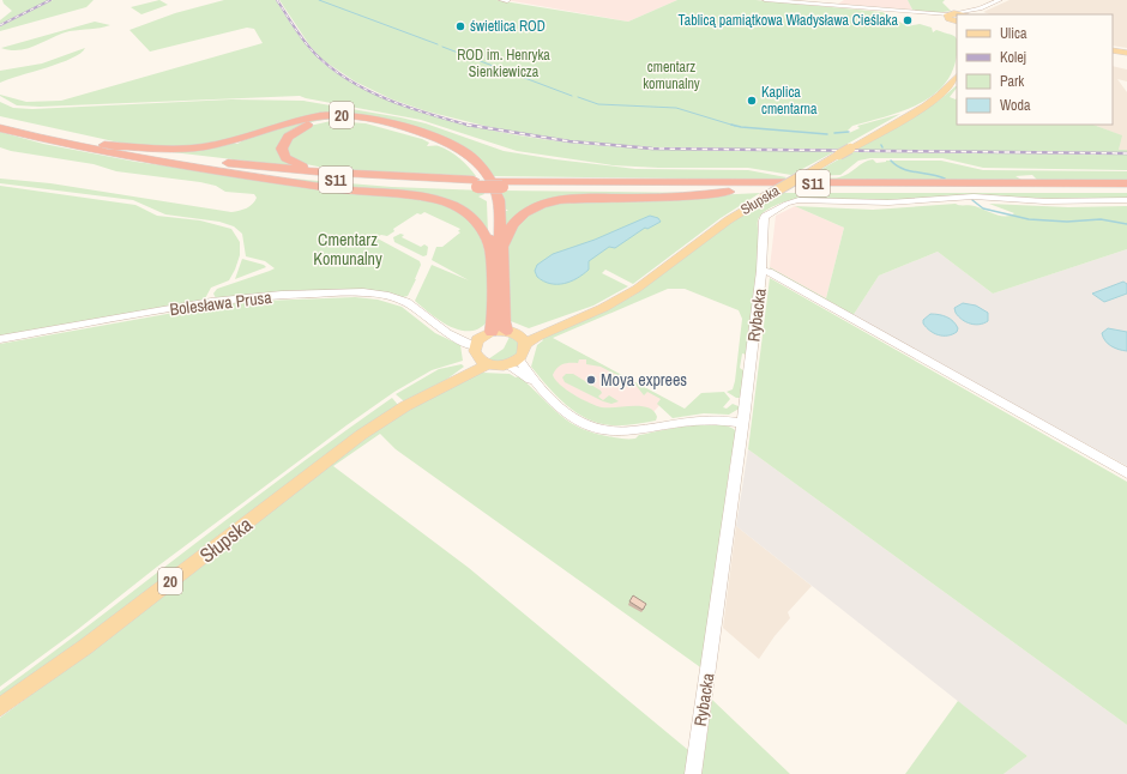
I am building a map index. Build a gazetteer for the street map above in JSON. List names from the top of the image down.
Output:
{
  "streets": {
    "highway": ["20", "S11"],
    "main road": ["Słupska"],
    "street": ["Bolesława Prusa", "Rybacka"]
  },
  "crossings": [
    ["20", "S11"],
    ["20", "Słupska"],
    ["20", "Bolesława Prusa"],
    ["S11", "Słupska"],
    ["Słupska", "Bolesława Prusa"]
  ],
  "parks": ["ROD im. Henryka Sienkiewicza", "cmentarz komunalny", "Cmentarz Komunalny"],
  "places": [
    "Tablicą pamiątkowa Władysława Cieślaka",
    "świetlica ROD",
    "Kaplica cmentarna",
    "Moya exprees"
  ],
  "legend": [
    "Ulica",
    "Kolej",
    "Park",
    "Woda"
  ]
}
